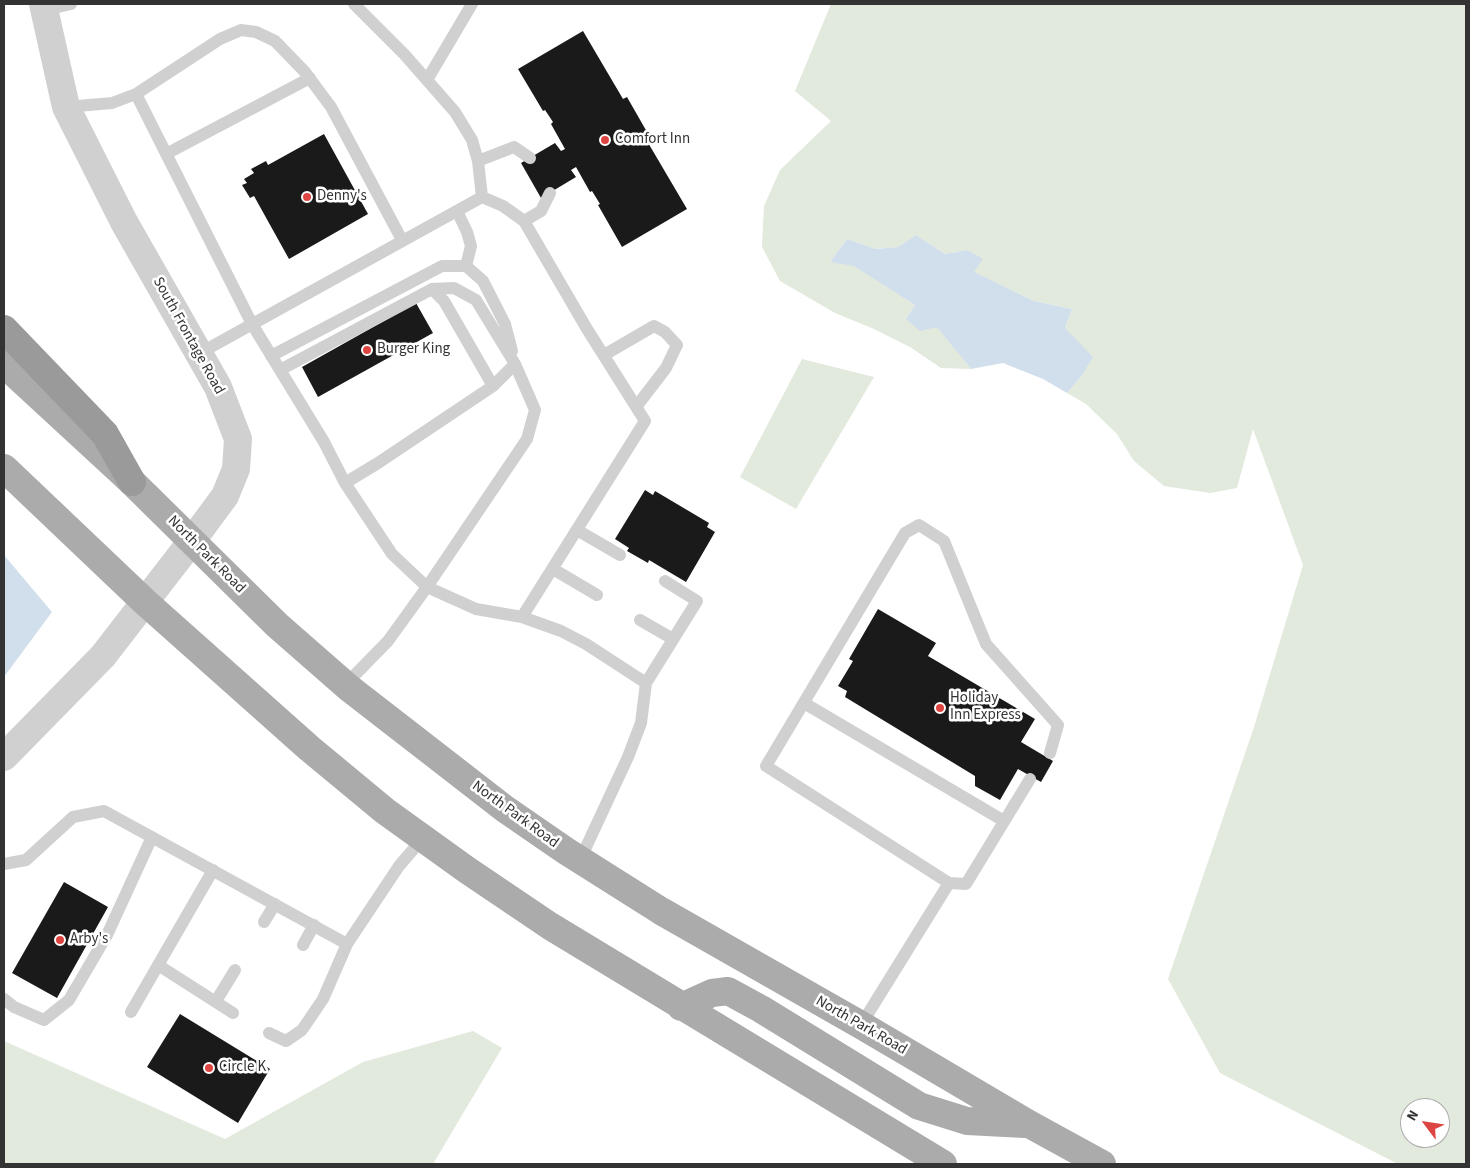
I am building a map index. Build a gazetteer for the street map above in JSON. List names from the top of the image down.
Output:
{
  "streets": {
    "main road": ["North Park Road"],
    "street": ["South Frontage Road"]
  },
  "crossings": [
    ["South Frontage Road", "North Park Road"]
  ],
  "places": [
    "Comfort Inn",
    "Denny's",
    "Burger King",
    "Holiday Inn Express",
    "Arby's",
    "Circle K"
  ],
  "north": "top left"
}
